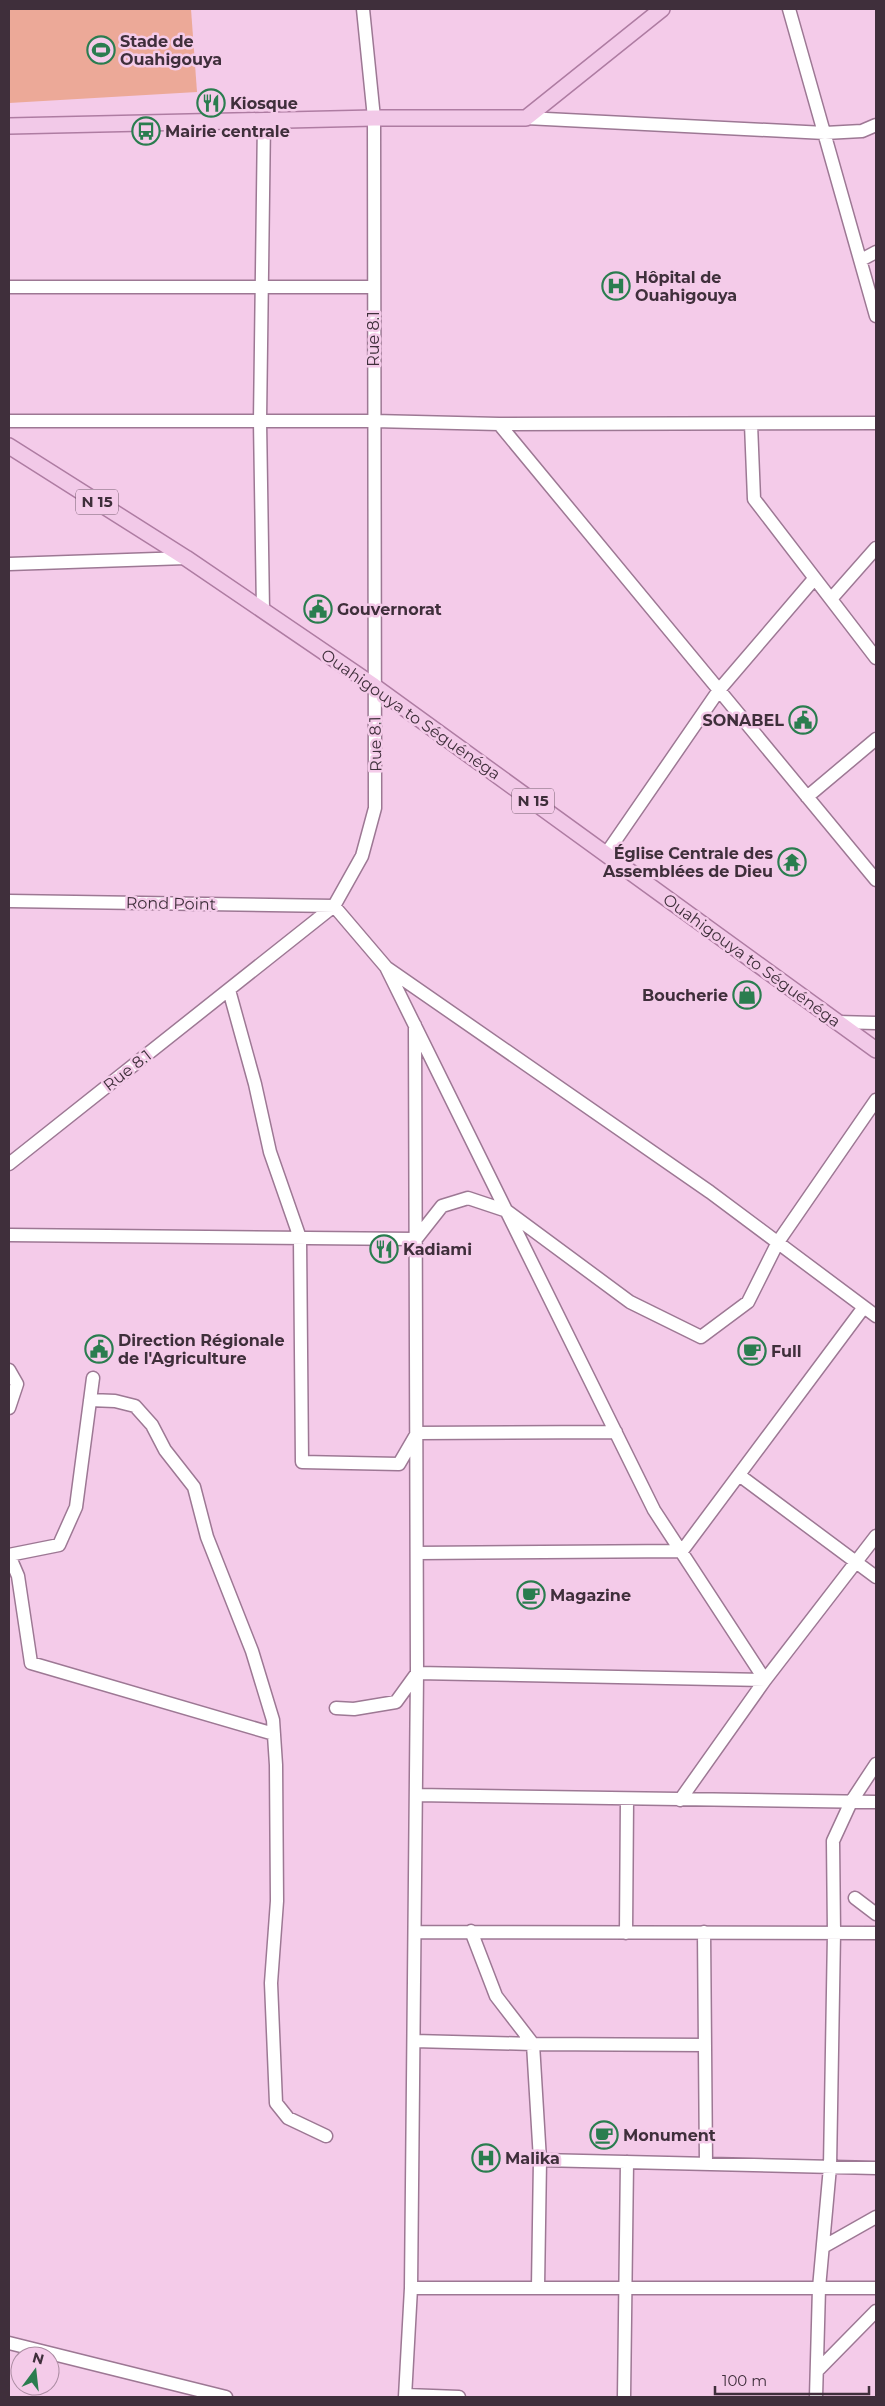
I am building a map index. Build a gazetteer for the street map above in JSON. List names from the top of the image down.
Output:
{
  "streets": {
    "main road": ["N 15", "Ouahigouya to Séguénéga"],
    "street": ["Rue 8.1", "Rond Point"]
  },
  "crossings": [
    ["Rue 8.1", "Ouahigouya to Séguénéga"],
    ["Rue 8.1", "Rond Point"]
  ],
  "places": {
    "sports": ["Stade de Ouahigouya"],
    "restaurant": ["Kiosque", "Kadiami"],
    "bus stop": ["Mairie centrale"],
    "hospital": ["Hôpital de Ouahigouya", "Malika"],
    "public building": ["Gouvernorat", "SONABEL", "Direction Régionale de l'Agriculture"],
    "temple": ["Église Centrale des Assemblées de Dieu"],
    "shop": ["Boucherie"],
    "cafe": ["Full", "Magazine", "Monument"]
  },
  "scale_bar": "100 m",
  "north": "top"
}
